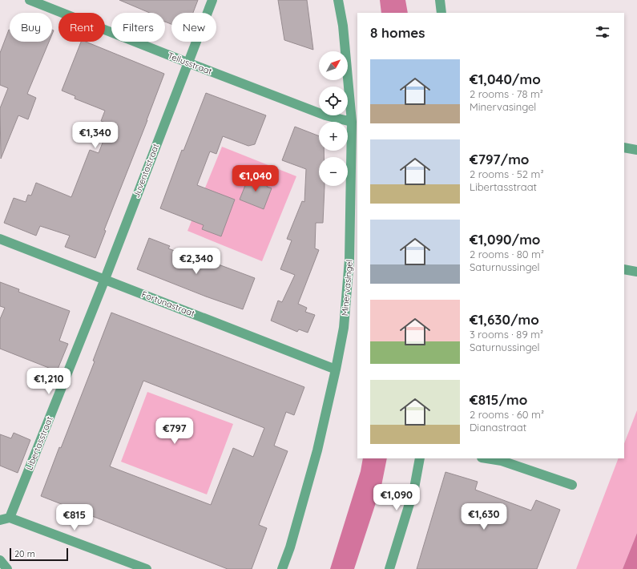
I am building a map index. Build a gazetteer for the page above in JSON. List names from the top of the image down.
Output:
{
  "streets": {
    "street": [
      "Tellusstraat",
      "Juventastraat",
      "Minervasingel",
      "Fortunastraat",
      "Libertasstraat"
    ]
  },
  "crossings": [
    ["Tellusstraat", "Juventastraat"],
    ["Tellusstraat", "Minervasingel"],
    ["Juventastraat", "Fortunastraat"],
    ["Juventastraat", "Libertasstraat"],
    ["Minervasingel", "Fortunastraat"],
    ["Fortunastraat", "Libertasstraat"]
  ],
  "scale_bar": "20 m",
  "north": "top right",
  "page": {
    "chip": [
      "Buy",
      "Rent",
      "Filters",
      "New"
    ],
    "heading": "8 homes",
    "map_buttons": ["+", "−"],
    "list": [
      {
        "name": "€1,040/mo",
        "note": "2 rooms · 78 m² · Minervasingel"
      },
      {
        "name": "€797/mo",
        "note": "2 rooms · 52 m² · Libertasstraat"
      },
      {
        "name": "€1,090/mo",
        "note": "2 rooms · 80 m² · Saturnussingel"
      },
      {
        "name": "€1,630/mo",
        "note": "3 rooms · 89 m² · Saturnussingel"
      },
      {
        "name": "€815/mo",
        "note": "2 rooms · 60 m² · Dianastraat"
      }
    ],
    "price": [
      "€1,340",
      "€1,040",
      "€2,340",
      "€1,210",
      "€797",
      "€1,090",
      "€1,630",
      "€815"
    ],
    "scale": "20 m"
  }
}
